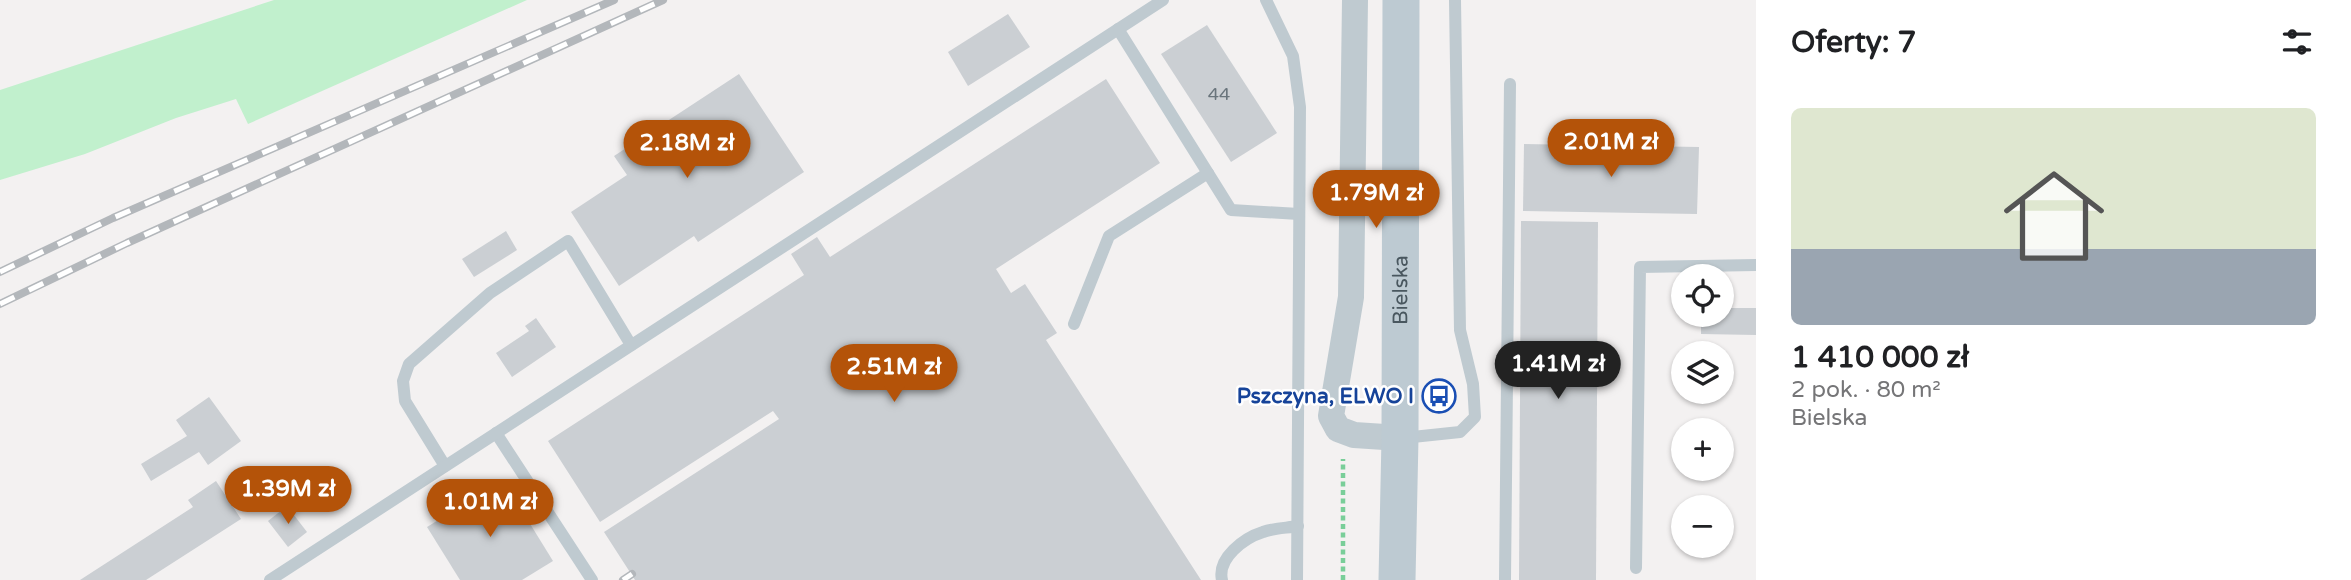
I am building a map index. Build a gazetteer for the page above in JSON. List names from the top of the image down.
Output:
{
  "streets": {
    "main road": ["Bielska"]
  },
  "places": {
    "bus stop": ["Pszczyna, ELWO I"]
  },
  "house_numbers": ["44"],
  "page": {
    "heading": "Oferty: 7",
    "list": [
      {
        "name": "1 410 000 zł",
        "note": "2 pok. · 80 m² · Bielska"
      }
    ],
    "price": [
      "2.01M zł",
      "2.18M zł",
      "1.79M zł",
      "1.41M zł",
      "2.51M zł",
      "1.39M zł",
      "1.01M zł"
    ],
    "map_buttons": ["+", "−"]
  }
}
